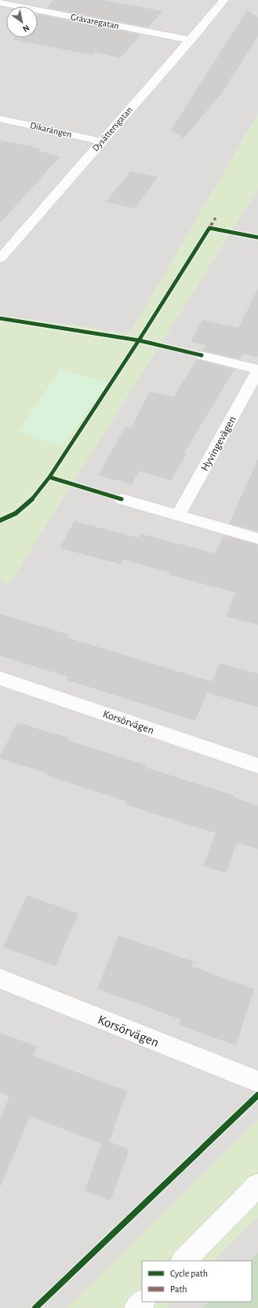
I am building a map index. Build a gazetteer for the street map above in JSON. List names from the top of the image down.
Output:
{
  "streets": {
    "street": [
      "Grävaregatan",
      "Dysättersgatan",
      "Dikarängen",
      "Hyvingevägen",
      "Korsörvägen"
    ]
  },
  "crossings": [
    ["Grävaregatan", "Dysättersgatan"],
    ["Dysättersgatan", "Dikarängen"]
  ],
  "legend": ["Cycle path", "Path"],
  "north": "bottom right"
}
